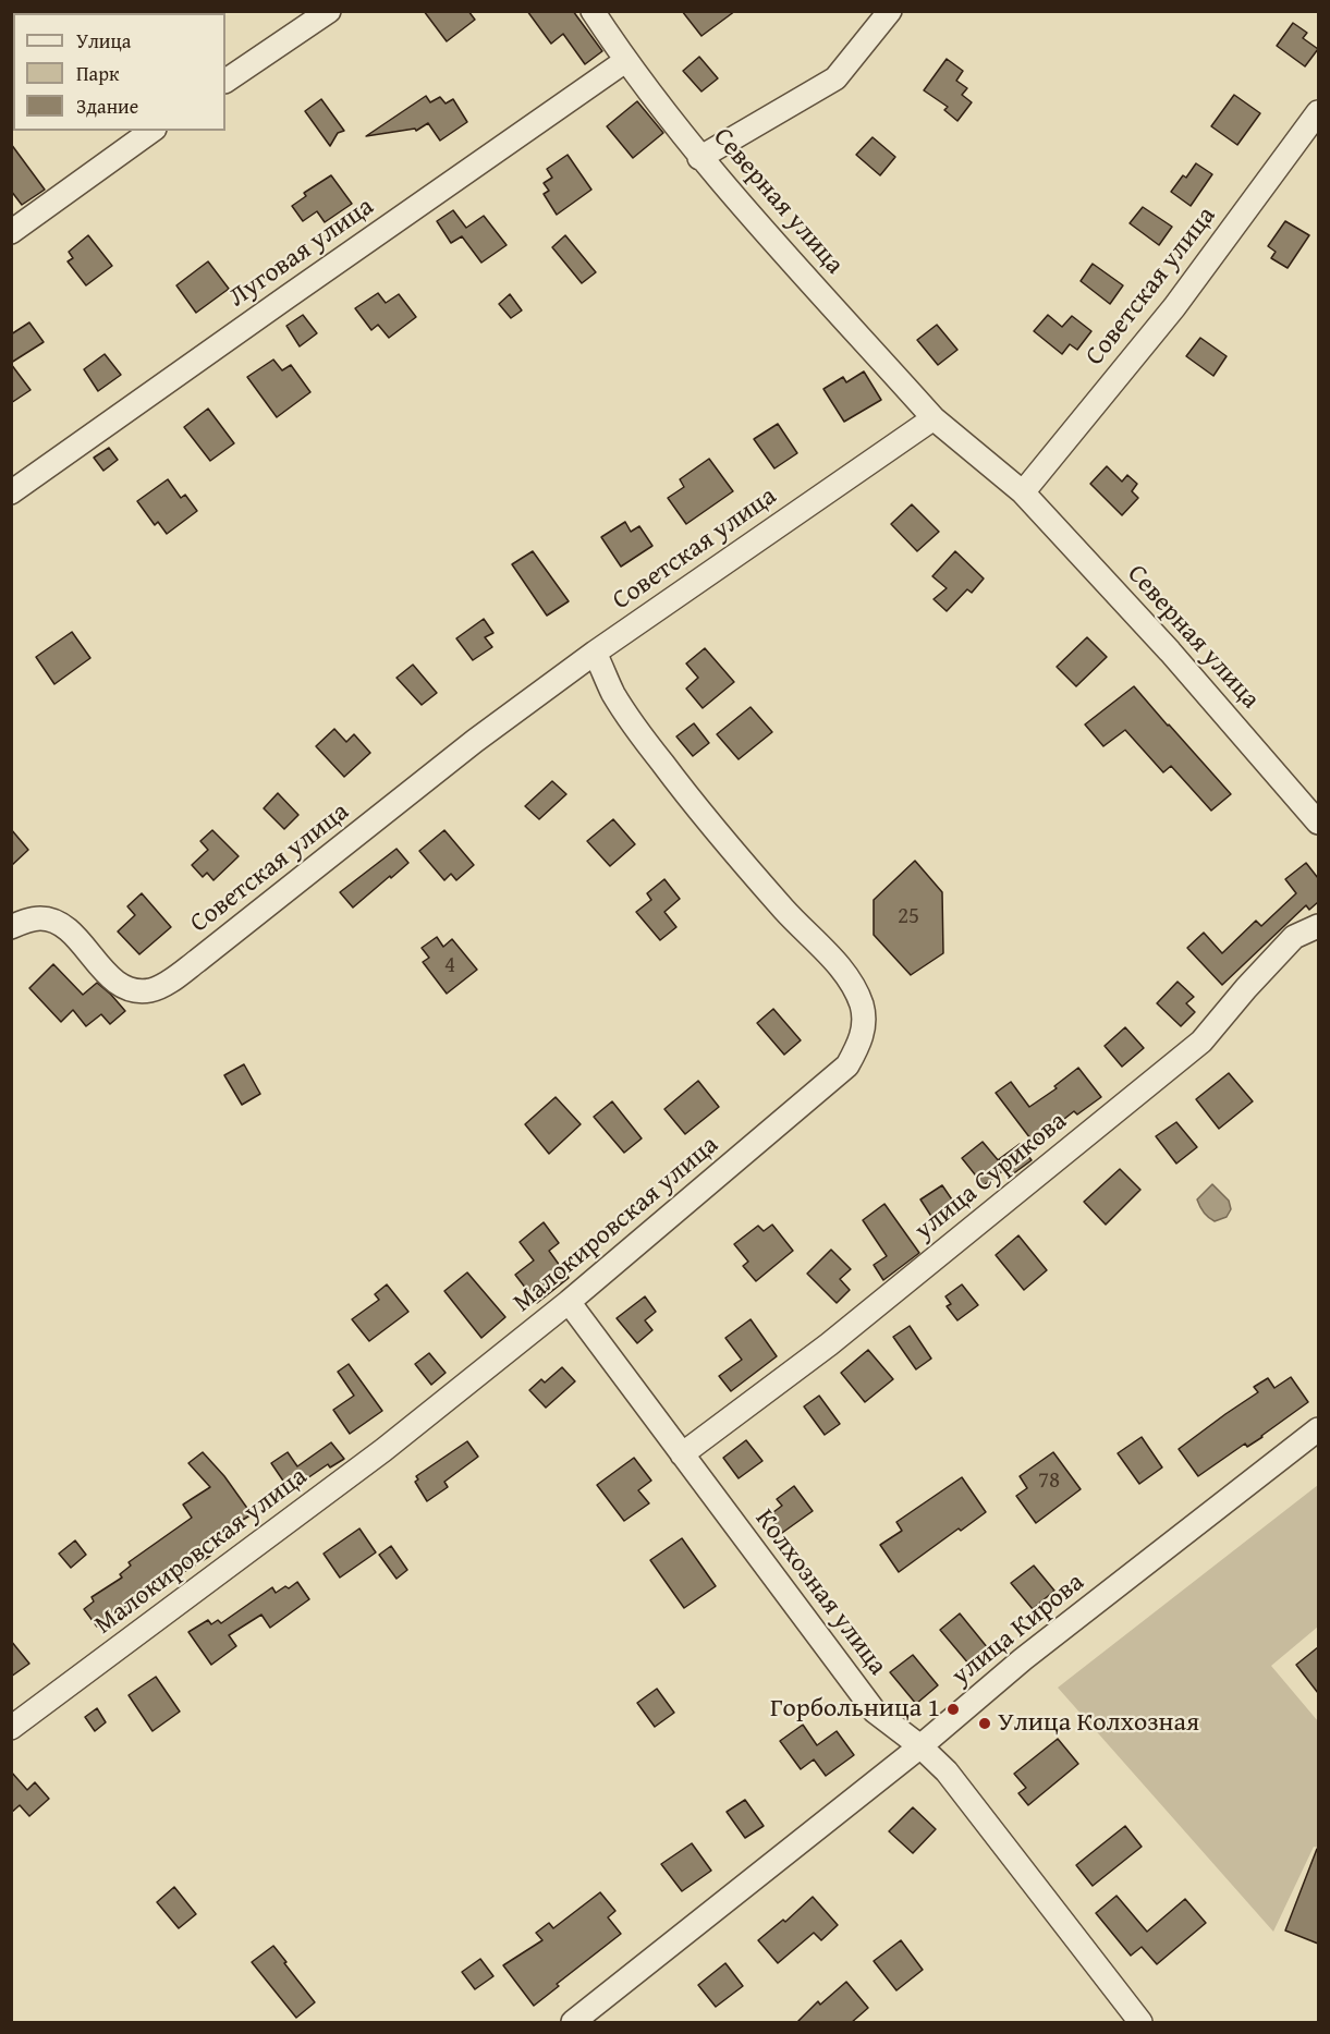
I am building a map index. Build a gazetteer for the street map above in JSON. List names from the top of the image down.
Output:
{
  "streets": {
    "street": [
      "Северная улица",
      "Луговая улица",
      "Советская улица",
      "улица Сурикова",
      "Малокировская улица",
      "Колхозная улица",
      "улица Кирова"
    ]
  },
  "crossings": [
    ["Северная улица", "Луговая улица"],
    ["Северная улица", "Советская улица"],
    ["Советская улица", "Малокировская улица"],
    ["улица Сурикова", "Колхозная улица"],
    ["Малокировская улица", "Колхозная улица"],
    ["Колхозная улица", "улица Кирова"]
  ],
  "places": ["Горбольница 1", "Улица Колхозная"],
  "house_numbers": ["25", "4", "78"],
  "legend": ["Улица", "Парк", "Здание"]
}
